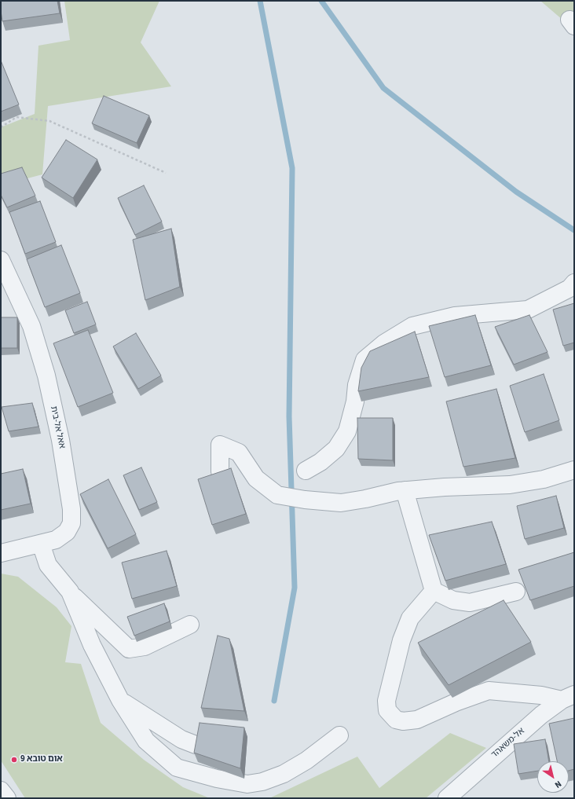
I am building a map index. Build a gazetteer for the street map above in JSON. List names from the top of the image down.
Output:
{
  "streets": {
    "street": ["אאל אל-בית", "אל-משאהד"]
  },
  "places": ["אום טובא 9"],
  "north": "bottom right"
}
